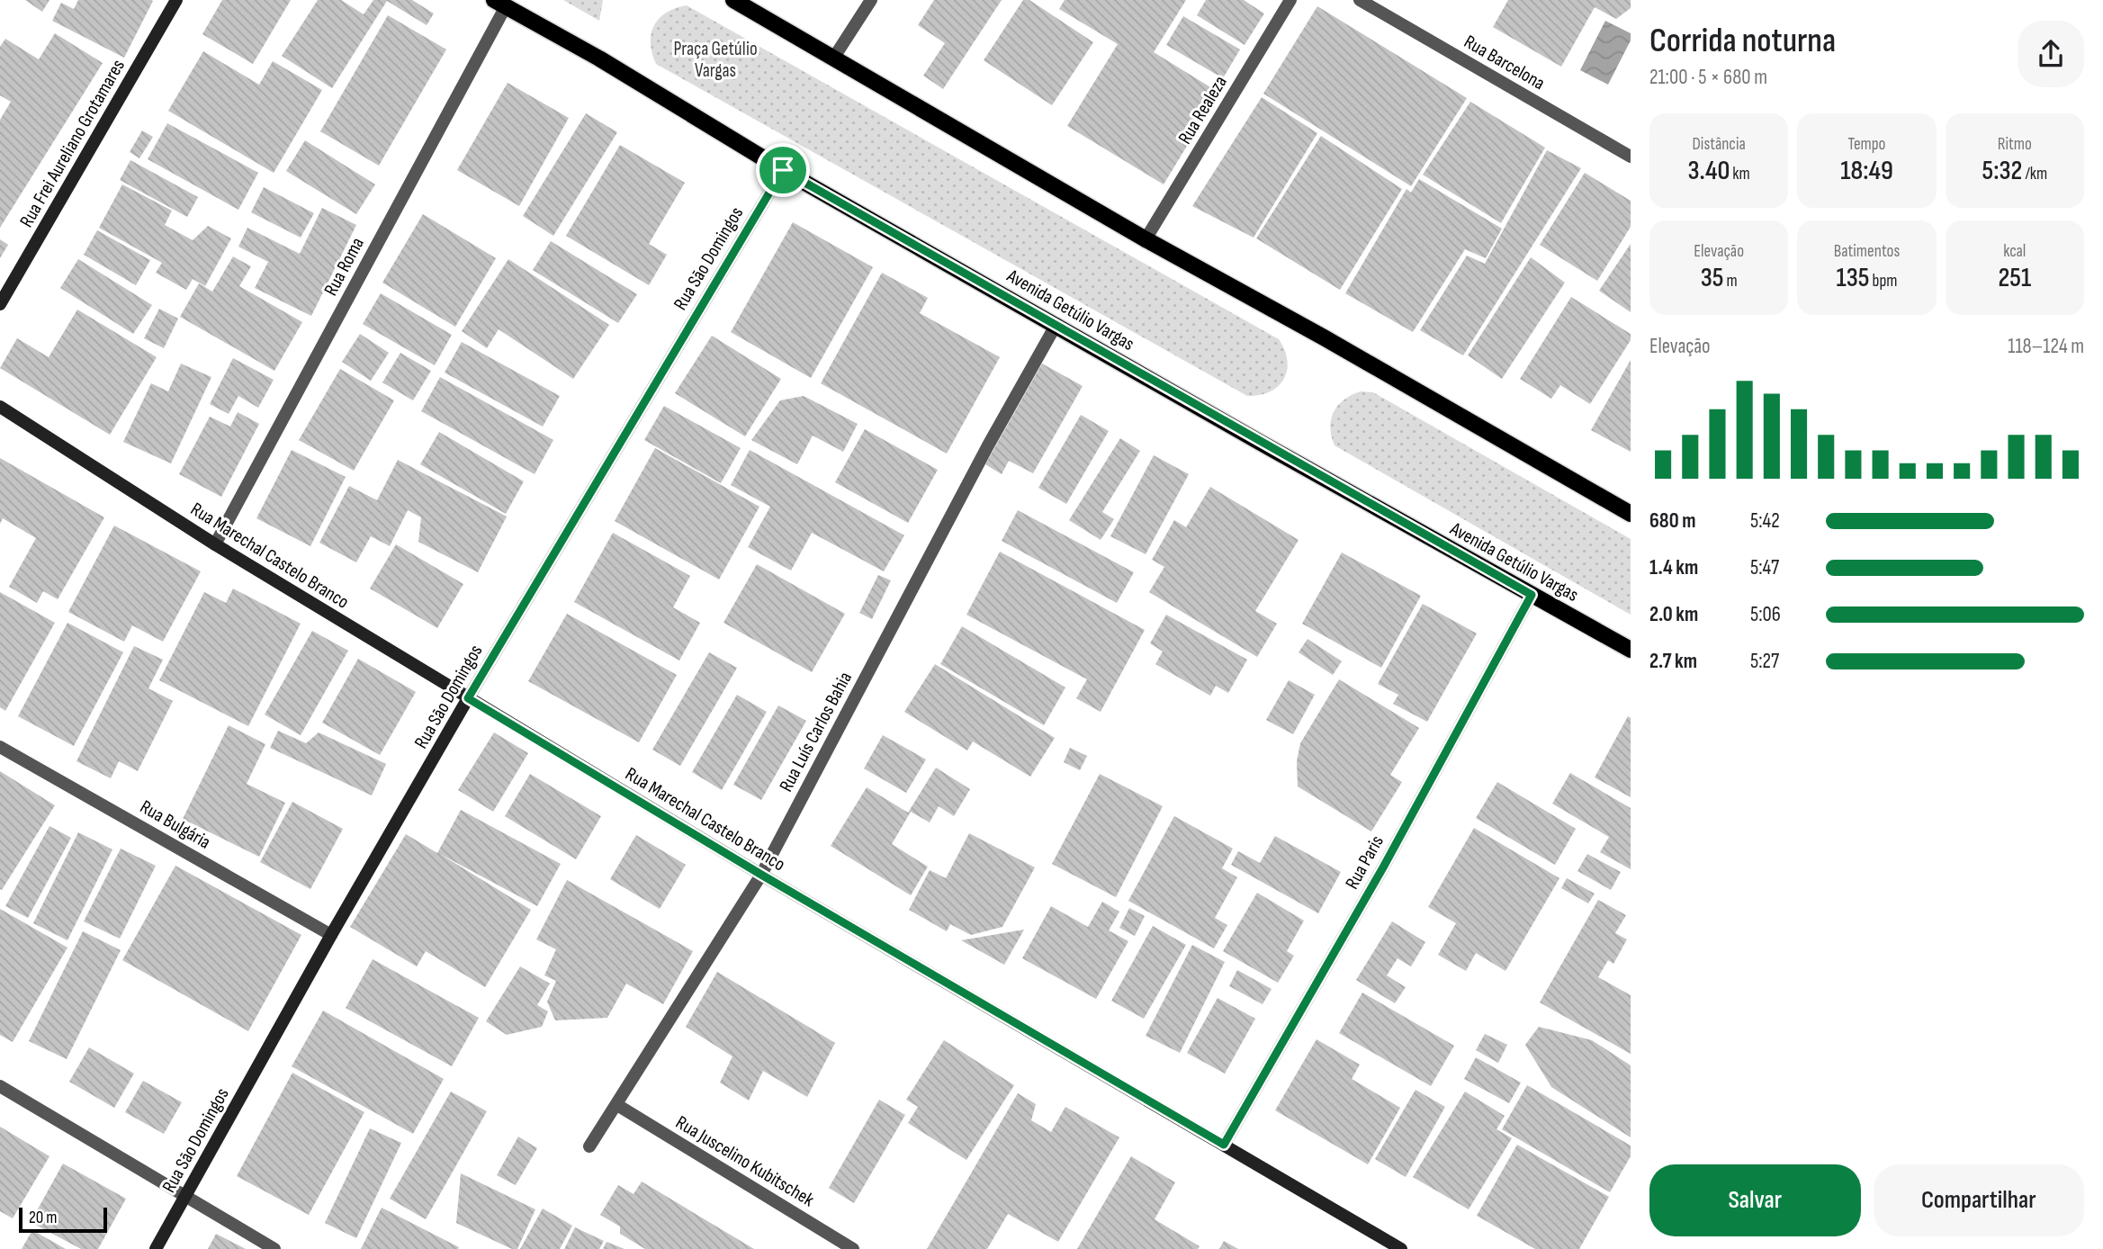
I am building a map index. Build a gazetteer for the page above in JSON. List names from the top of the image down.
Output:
{
  "streets": {
    "main road": ["Avenida Getúlio Vargas"],
    "street": [
      "Rua Barcelona",
      "Rua Realeza",
      "Rua Frei Aureliano Grotamares",
      "Rua São Domingos",
      "Rua Roma",
      "Rua Marechal Castelo Branco",
      "Rua Luís Carlos Bahia",
      "Rua Bulgária",
      "Rua Paris",
      "Rua Juscelino Kubitschek"
    ]
  },
  "crossings": [
    ["Rua São Domingos", "Avenida Getúlio Vargas"],
    ["Rua São Domingos", "Rua Marechal Castelo Branco"],
    ["Rua São Domingos", "Rua Bulgária"],
    ["Rua Roma", "Avenida Getúlio Vargas"],
    ["Rua Roma", "Rua Marechal Castelo Branco"],
    ["Avenida Getúlio Vargas", "Rua Luís Carlos Bahia"],
    ["Avenida Getúlio Vargas", "Rua Paris"],
    ["Rua Marechal Castelo Branco", "Rua Luís Carlos Bahia"],
    ["Rua Marechal Castelo Branco", "Rua Paris"],
    ["Rua Luís Carlos Bahia", "Rua Juscelino Kubitschek"]
  ],
  "parks": ["Praça Getúlio Vargas"],
  "scale_bar": "20 m",
  "page": {
    "heading": ["Corrida noturna", "21:00 · 5 × 680 m"],
    "stats": [
      ["Distância", "3.40 km"],
      ["Tempo", "18:49"],
      ["Ritmo", "5:32 /km"],
      ["Elevação", "35 m"],
      ["Batimentos", "135 bpm"],
      ["kcal", "251"]
    ],
    "chart": ["Elevação", "118–124 m"],
    "list": [
      {
        "name": "680 m",
        "note": "5:42"
      },
      {
        "name": "1.4 km",
        "note": "5:47"
      },
      {
        "name": "2.0 km",
        "note": "5:06"
      },
      {
        "name": "2.7 km",
        "note": "5:27"
      }
    ],
    "buttons": ["Salvar", "Compartilhar"],
    "scale": "20 m"
  }
}
